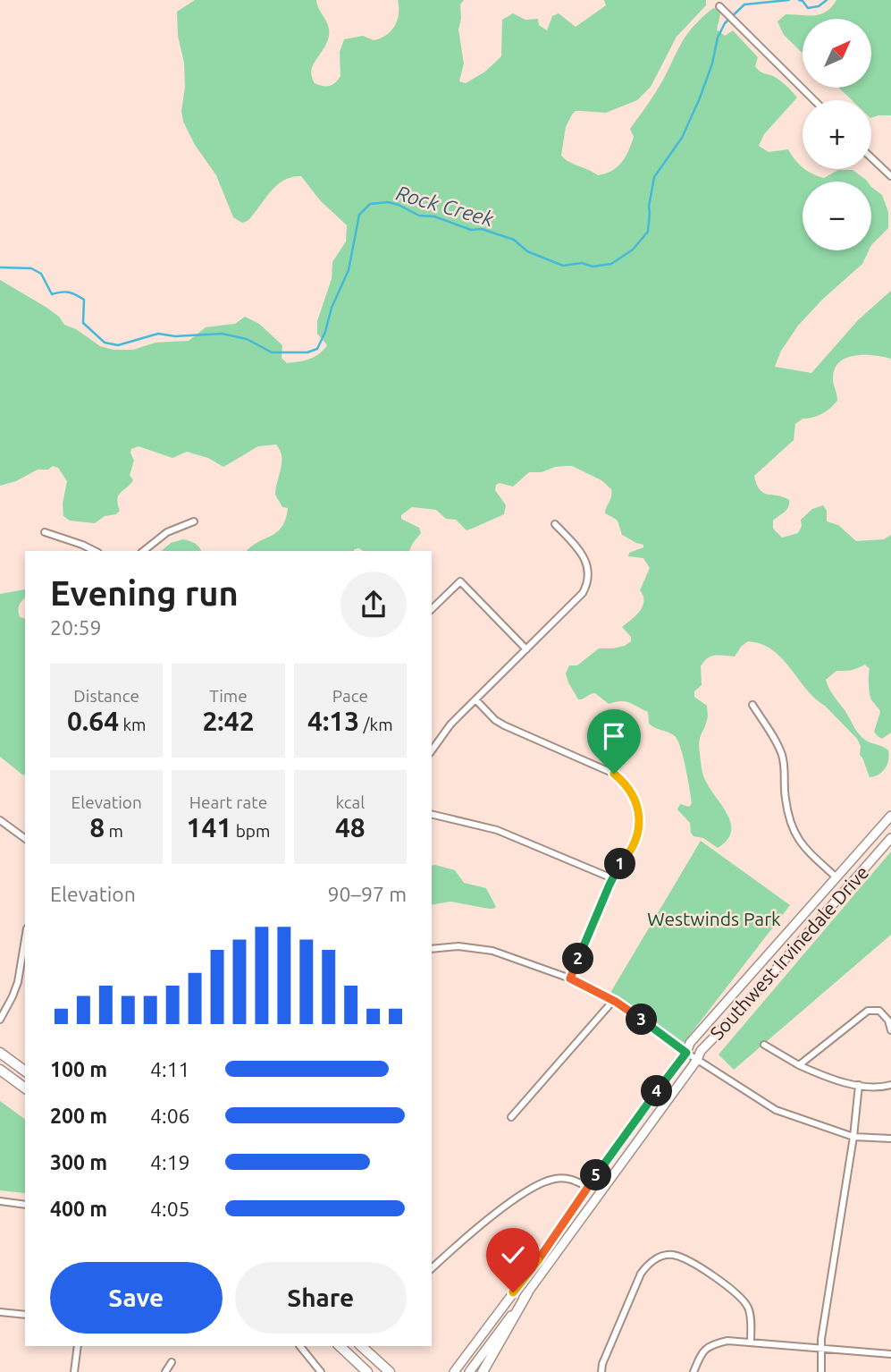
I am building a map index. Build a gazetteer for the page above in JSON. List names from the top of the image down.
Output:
{
  "streets": {
    "main road": ["Southwest Irvinedale Drive"]
  },
  "water": ["Rock Creek"],
  "parks": ["Westwinds Park"],
  "north": "top right",
  "page": {
    "map_buttons": ["+", "−"],
    "heading": ["Evening run", "20:59"],
    "stats": [
      ["Distance", "0.64 km"],
      ["Time", "2:42"],
      ["Pace", "4:13 /km"],
      ["Elevation", "8 m"],
      ["Heart rate", "141 bpm"],
      ["kcal", "48"]
    ],
    "pins": [
      "1",
      "2",
      "3",
      "4",
      "5"
    ],
    "chart": ["Elevation", "90–97 m"],
    "list": [
      {
        "name": "100 m",
        "note": "4:11"
      },
      {
        "name": "200 m",
        "note": "4:06"
      },
      {
        "name": "300 m",
        "note": "4:19"
      },
      {
        "name": "400 m",
        "note": "4:05"
      }
    ],
    "buttons": ["Save", "Share"]
  }
}
